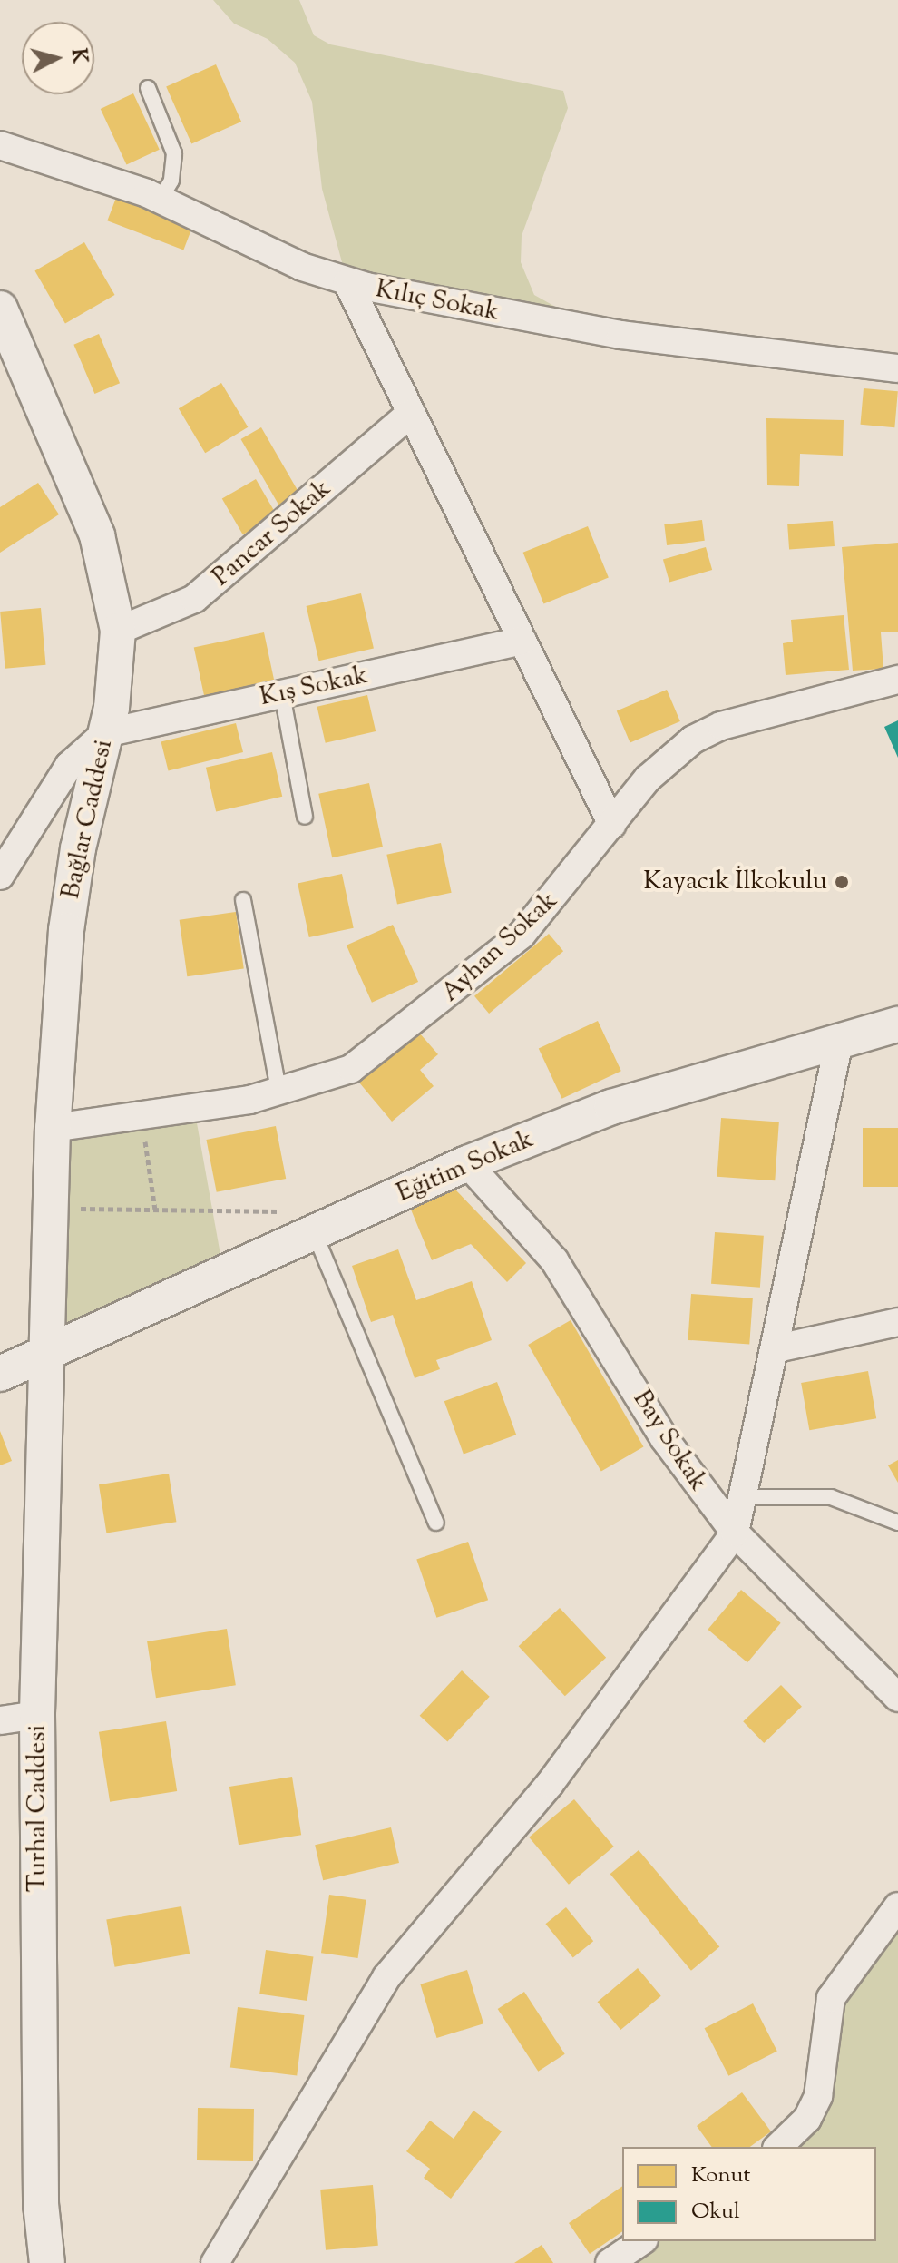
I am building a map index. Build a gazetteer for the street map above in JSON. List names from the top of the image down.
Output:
{
  "streets": {
    "street": [
      "Kılıç Sokak",
      "Pancar Sokak",
      "Kış Sokak",
      "Bağlar Caddesi",
      "Ayhan Sokak",
      "Eğitim Sokak",
      "Bay Sokak",
      "Turhal Caddesi"
    ]
  },
  "crossings": [
    ["Pancar Sokak", "Bağlar Caddesi"],
    ["Kış Sokak", "Bağlar Caddesi"],
    ["Bağlar Caddesi", "Ayhan Sokak"],
    ["Bağlar Caddesi", "Eğitim Sokak"],
    ["Bağlar Caddesi", "Turhal Caddesi"],
    ["Eğitim Sokak", "Bay Sokak"],
    ["Eğitim Sokak", "Turhal Caddesi"]
  ],
  "places": ["Kayacık İlkokulu"],
  "legend": ["Konut", "Okul"],
  "north": "right"
}
